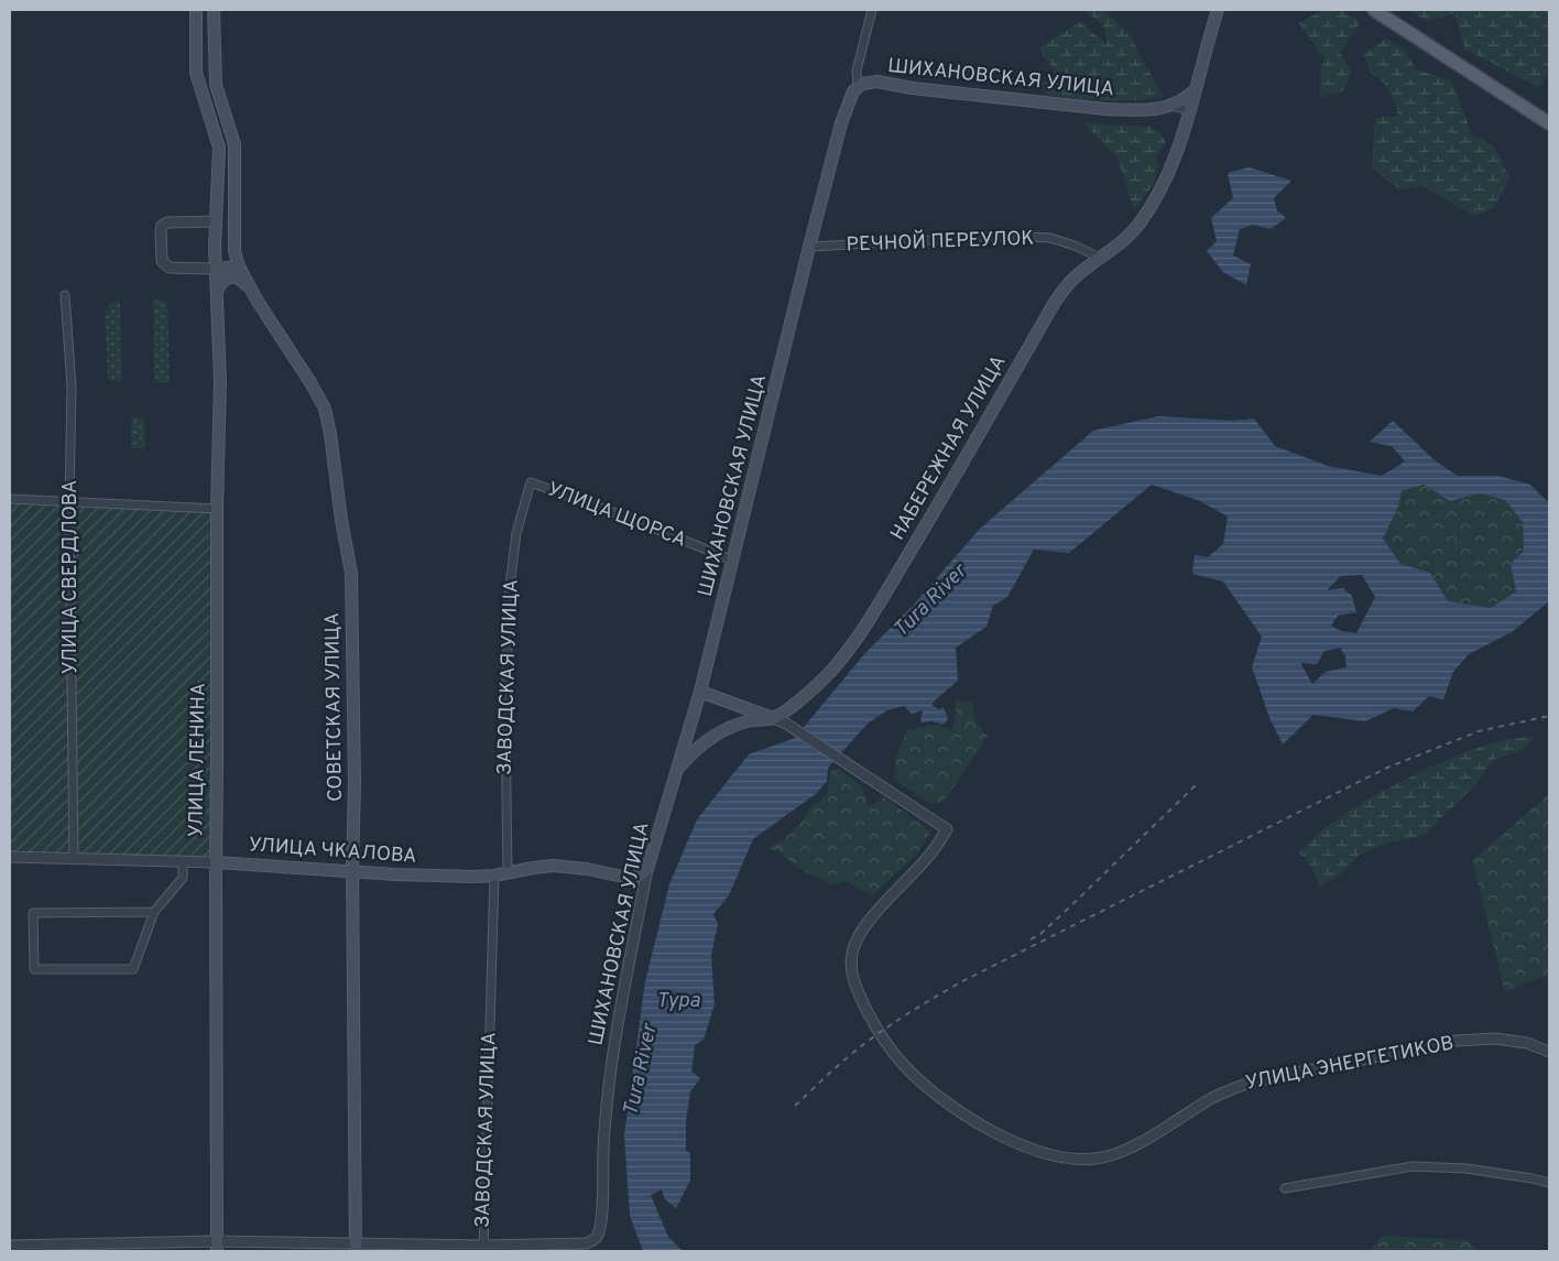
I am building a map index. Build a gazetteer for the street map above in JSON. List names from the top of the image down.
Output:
{
  "streets": {
    "main road": [
      "ШИХАНОВСКАЯ УЛИЦА",
      "НАБЕРЕЖНАЯ УЛИЦА",
      "СОВЕТСКАЯ УЛИЦА",
      "УЛИЦА ЛЕНИНА",
      "УЛИЦА ЧКАЛОВА"
    ],
    "street": [
      "РЕЧНОЙ ПЕРЕУЛОК",
      "УЛИЦА ЩОРСА",
      "УЛИЦА СВЕРДЛОВА",
      "ЗАВОДСКАЯ УЛИЦА",
      "УЛИЦА ЭНЕРГЕТИКОВ"
    ]
  },
  "crossings": [
    ["ШИХАНОВСКАЯ УЛИЦА", "РЕЧНОЙ ПЕРЕУЛОК"],
    ["ШИХАНОВСКАЯ УЛИЦА", "НАБЕРЕЖНАЯ УЛИЦА"],
    ["ШИХАНОВСКАЯ УЛИЦА", "УЛИЦА ЩОРСА"],
    ["ШИХАНОВСКАЯ УЛИЦА", "ЗАВОДСКАЯ УЛИЦА"],
    ["ШИХАНОВСКАЯ УЛИЦА", "УЛИЦА ЧКАЛОВА"],
    ["РЕЧНОЙ ПЕРЕУЛОК", "НАБЕРЕЖНАЯ УЛИЦА"],
    ["НАБЕРЕЖНАЯ УЛИЦА", "УЛИЦА ЭНЕРГЕТИКОВ"],
    ["УЛИЦА ЩОРСА", "ЗАВОДСКАЯ УЛИЦА"],
    ["УЛИЦА СВЕРДЛОВА", "УЛИЦА ЧКАЛОВА"],
    ["ЗАВОДСКАЯ УЛИЦА", "УЛИЦА ЧКАЛОВА"],
    ["СОВЕТСКАЯ УЛИЦА", "УЛИЦА ЧКАЛОВА"],
    ["УЛИЦА ЛЕНИНА", "УЛИЦА ЧКАЛОВА"]
  ],
  "water": ["Tura River", "Тура"]
}
